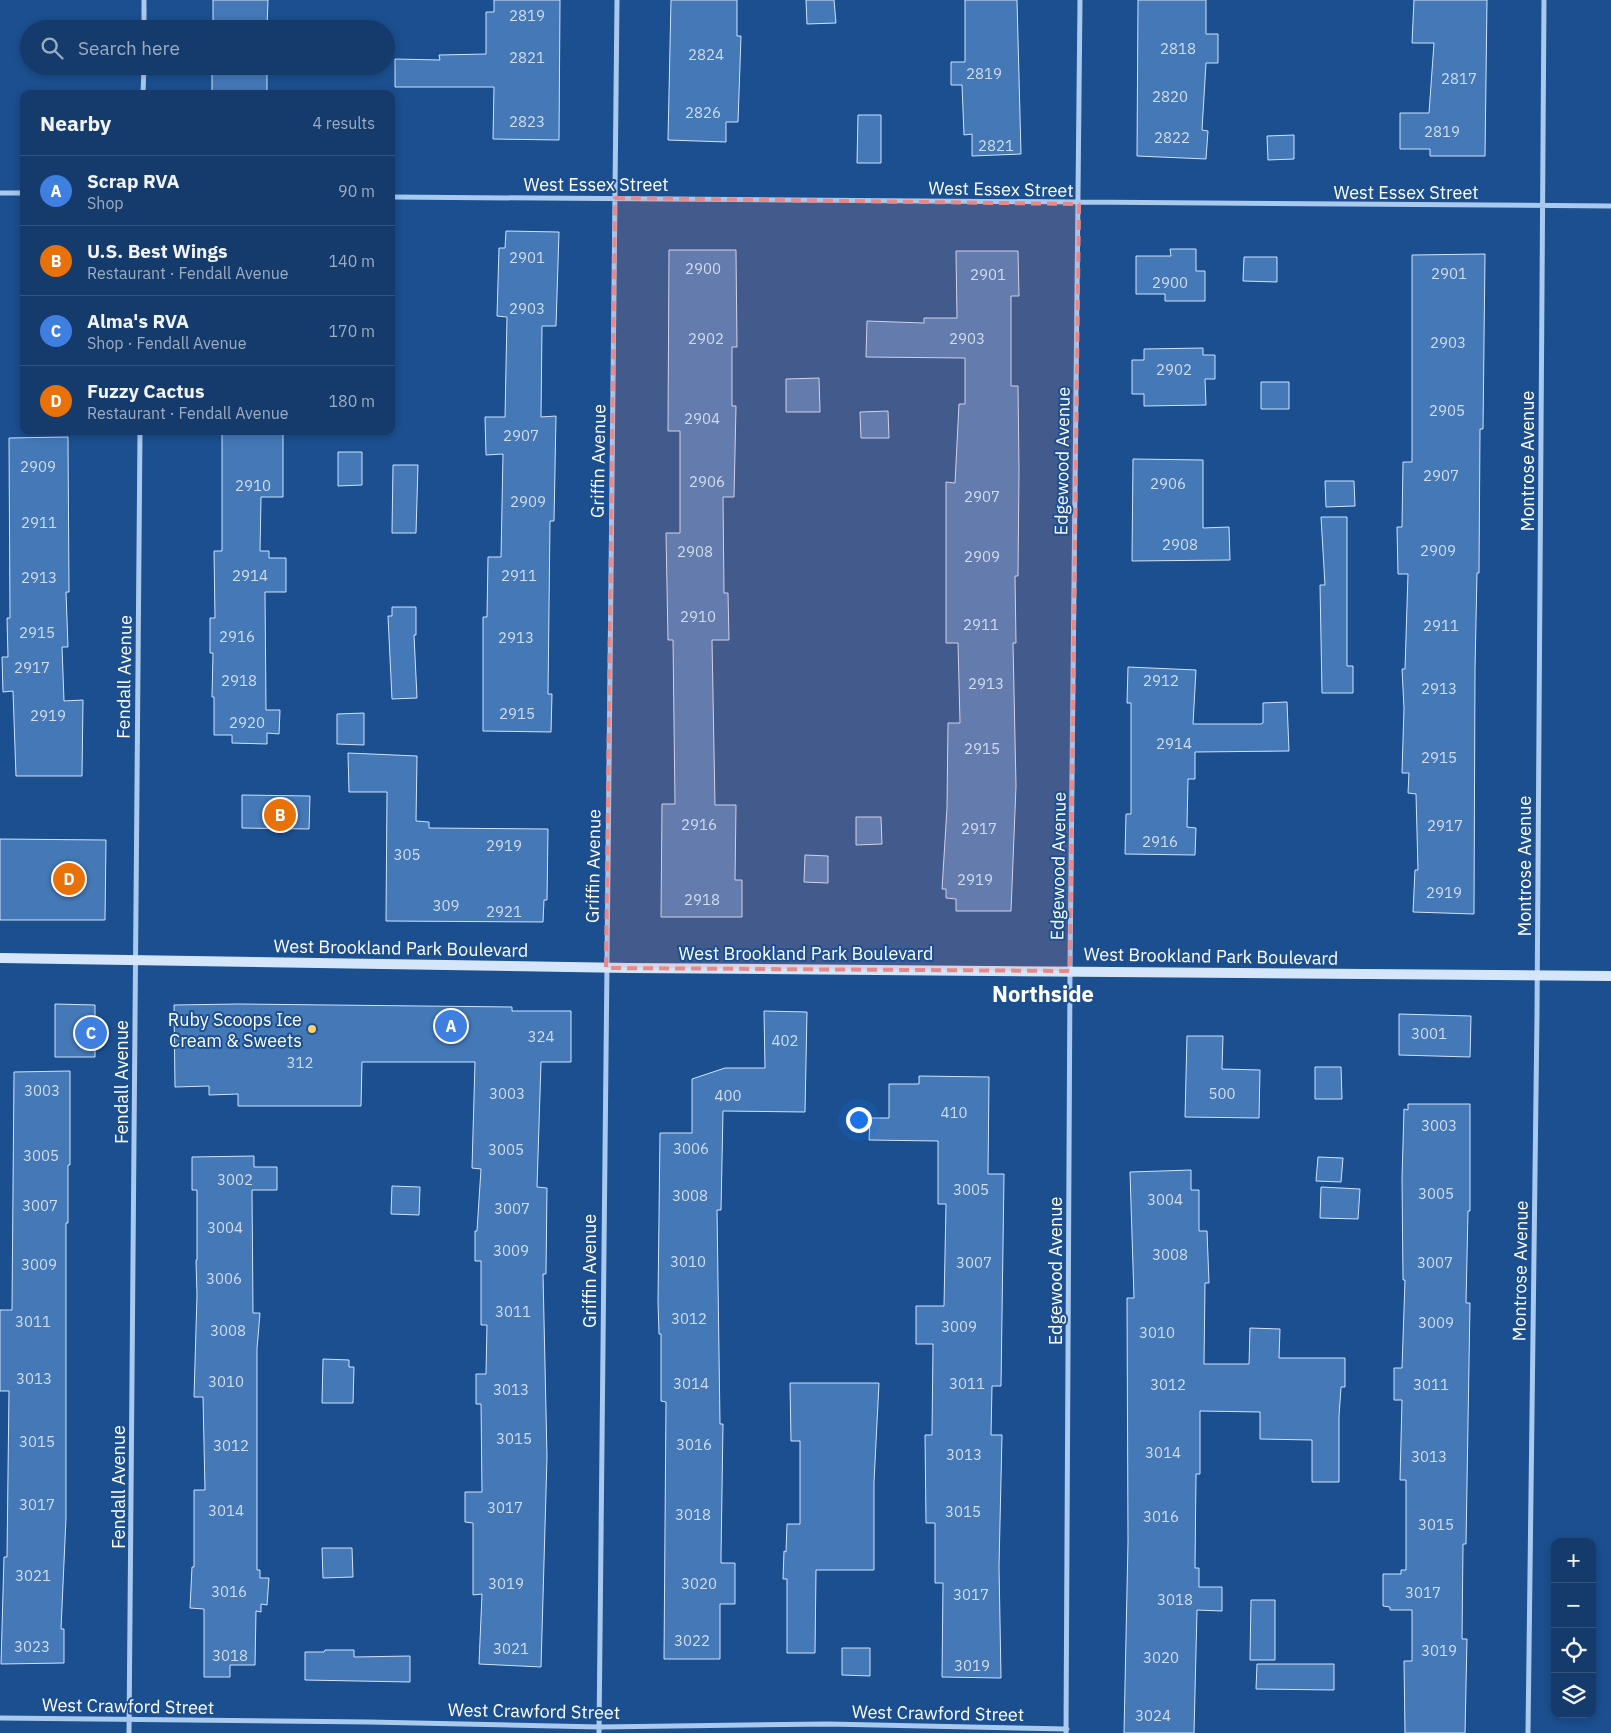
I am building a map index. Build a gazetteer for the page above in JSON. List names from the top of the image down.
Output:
{
  "streets": {
    "main road": ["West Brookland Park Boulevard"],
    "street": [
      "West Essex Street",
      "Griffin Avenue",
      "Edgewood Avenue",
      "Montrose Avenue",
      "Fendall Avenue",
      "West Crawford Street"
    ]
  },
  "crossings": [
    ["West Essex Street", "Griffin Avenue"],
    ["West Essex Street", "Edgewood Avenue"],
    ["West Essex Street", "Montrose Avenue"],
    ["Griffin Avenue", "West Brookland Park Boulevard"],
    ["Griffin Avenue", "West Crawford Street"],
    ["Edgewood Avenue", "West Brookland Park Boulevard"],
    ["Edgewood Avenue", "West Crawford Street"],
    ["Montrose Avenue", "West Brookland Park Boulevard"],
    ["Fendall Avenue", "West Brookland Park Boulevard"],
    ["Fendall Avenue", "West Crawford Street"]
  ],
  "districts": ["Northside"],
  "places": ["Ruby Scoops Ice Cream & Sweets"],
  "house_numbers": [
    "2819",
    "2818",
    "2824",
    "2821",
    "2819",
    "2817",
    "2820",
    "2826",
    "2823",
    "2819",
    "2822",
    "2821",
    "2901",
    "2900",
    "2901",
    "2901",
    "2900",
    "2903",
    "2902",
    "2903",
    "2903",
    "2902",
    "2905",
    "2904",
    "2907",
    "2909",
    "2907",
    "2906",
    "2906",
    "2910",
    "2907",
    "2909",
    "2911",
    "2908",
    "2909",
    "2908",
    "2909",
    "2914",
    "2911",
    "2913",
    "2910",
    "2911",
    "2911",
    "2915",
    "2916",
    "2913",
    "2917",
    "2918",
    "2912",
    "2913",
    "2913",
    "2915",
    "2919",
    "2920",
    "2914",
    "2915",
    "2915",
    "2916",
    "2917",
    "2917",
    "2916",
    "2919",
    "305",
    "2919",
    "2919",
    "2918",
    "309",
    "2921",
    "3001",
    "324",
    "402",
    "312",
    "3003",
    "3003",
    "500",
    "400",
    "410",
    "3003",
    "3006",
    "3005",
    "3005",
    "3002",
    "3005",
    "3005",
    "3008",
    "3004",
    "3007",
    "3007",
    "3004",
    "3009",
    "3008",
    "3010",
    "3007",
    "3007",
    "3009",
    "3006",
    "3011",
    "3012",
    "3011",
    "3009",
    "3009",
    "3008",
    "3010",
    "3013",
    "3010",
    "3014",
    "3011",
    "3012",
    "3011",
    "3013",
    "3015",
    "3015",
    "3016",
    "3012",
    "3014",
    "3013",
    "3013",
    "3017",
    "3017",
    "3014",
    "3015",
    "3018",
    "3016",
    "3015",
    "3021",
    "3019",
    "3020",
    "3016",
    "3017",
    "3017",
    "3018",
    "3022",
    "3023",
    "3021",
    "3019",
    "3018",
    "3020",
    "3019",
    "3024"
  ],
  "page": {
    "search": "Search here",
    "heading": ["Nearby", "4 results"],
    "list": [
      {
        "mark": "A",
        "name": "Scrap RVA",
        "note": "Shop",
        "value": "90 m"
      },
      {
        "mark": "B",
        "name": "U.S. Best Wings",
        "note": "Restaurant · Fendall Avenue",
        "value": "140 m"
      },
      {
        "mark": "C",
        "name": "Alma's RVA",
        "note": "Shop · Fendall Avenue",
        "value": "170 m"
      },
      {
        "mark": "D",
        "name": "Fuzzy Cactus",
        "note": "Restaurant · Fendall Avenue",
        "value": "180 m"
      }
    ],
    "pins": [
      "B",
      "D",
      "A",
      "C"
    ],
    "map_buttons": ["+", "−"]
  }
}
